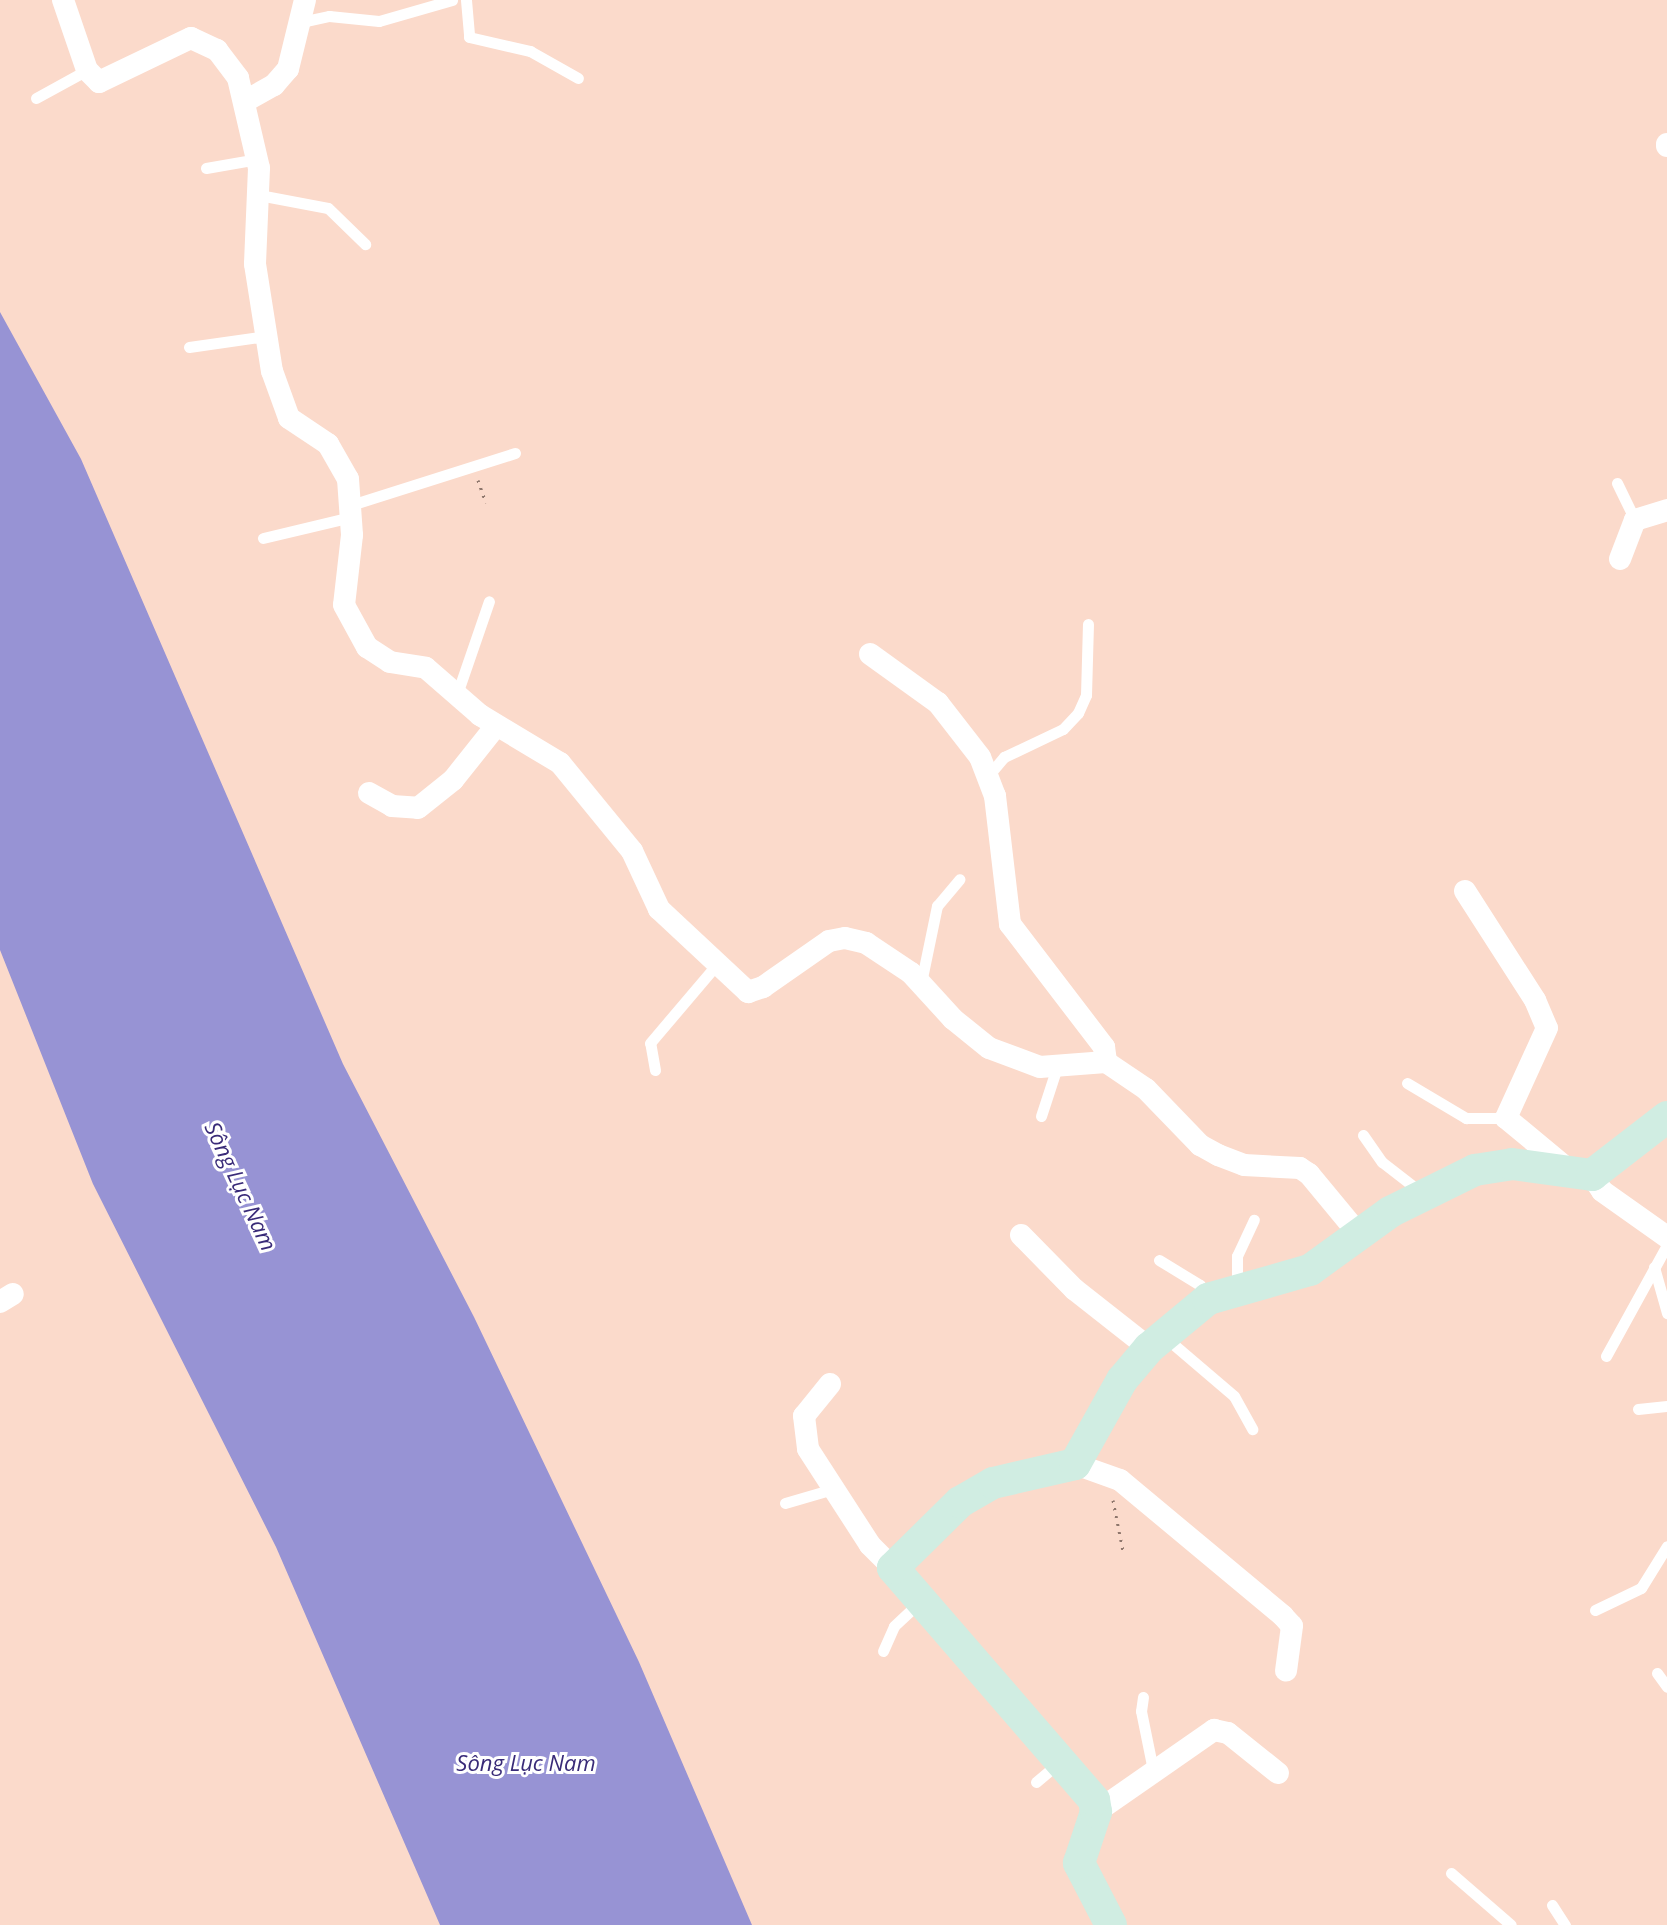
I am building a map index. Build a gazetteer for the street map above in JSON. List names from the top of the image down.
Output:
{
  "water": ["Sông Lục Nam"]
}
